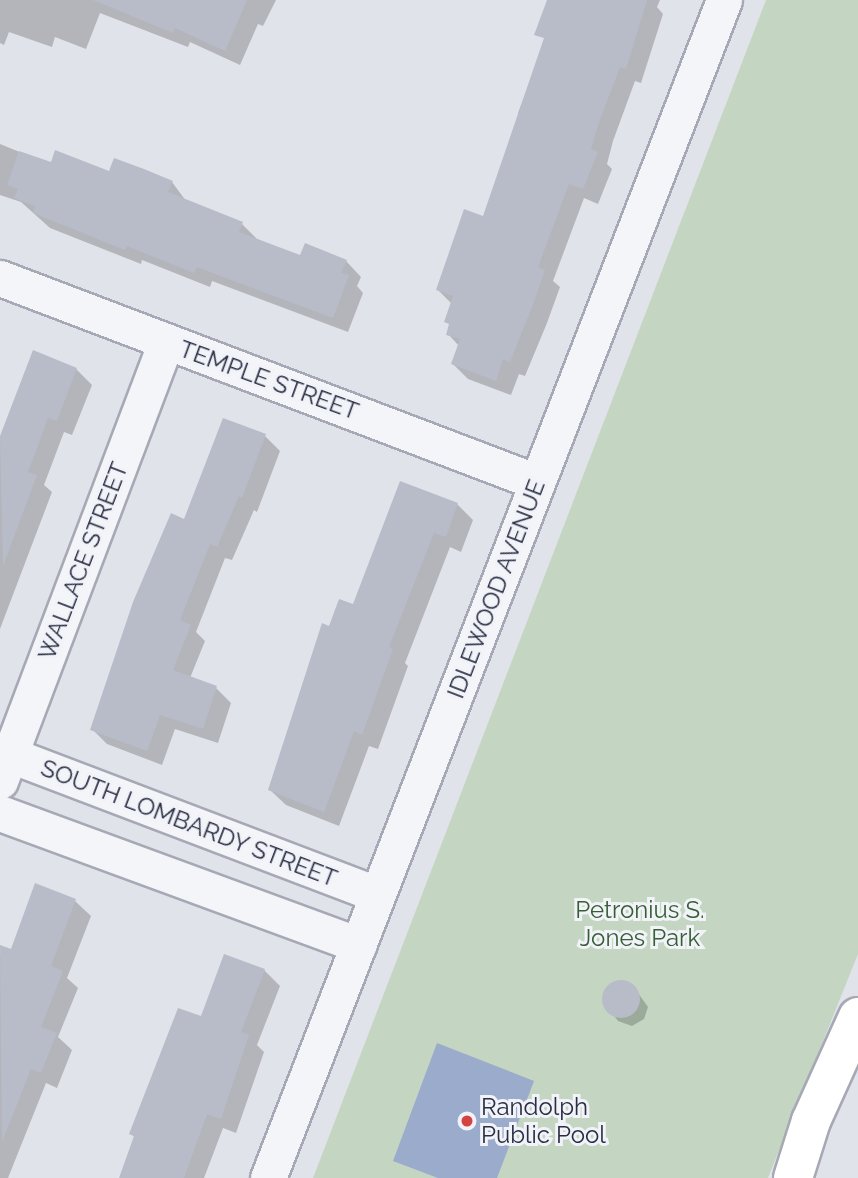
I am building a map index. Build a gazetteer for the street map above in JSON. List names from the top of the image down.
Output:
{
  "streets": {
    "street": [
      "TEMPLE STREET",
      "WALLACE STREET",
      "IDLEWOOD AVENUE",
      "SOUTH LOMBARDY STREET"
    ]
  },
  "crossings": [
    ["TEMPLE STREET", "WALLACE STREET"],
    ["TEMPLE STREET", "IDLEWOOD AVENUE"],
    ["WALLACE STREET", "SOUTH LOMBARDY STREET"],
    ["IDLEWOOD AVENUE", "SOUTH LOMBARDY STREET"]
  ],
  "parks": ["Petronius S. Jones Park"],
  "places": ["Randolph Public Pool"]
}
